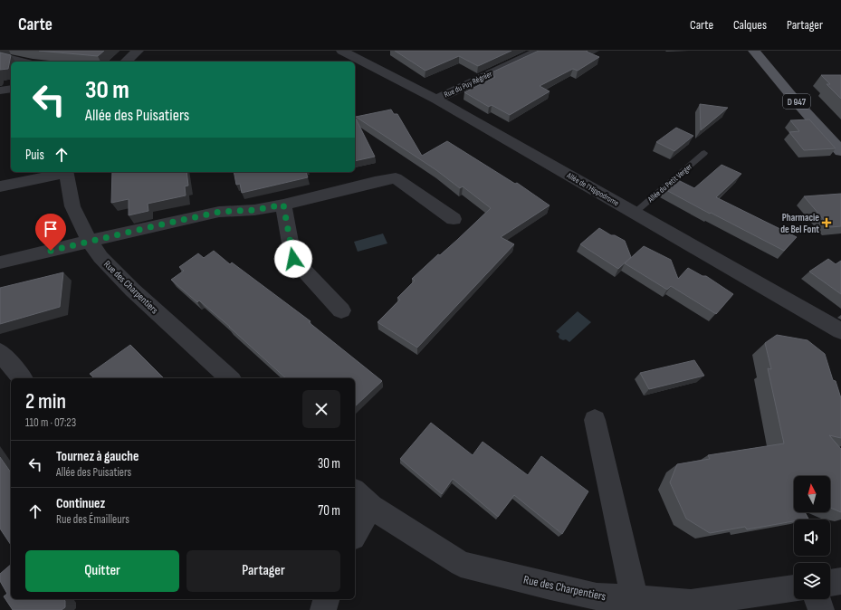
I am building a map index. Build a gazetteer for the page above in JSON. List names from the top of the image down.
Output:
{
  "streets": {
    "main road": ["D 947"],
    "street": ["Rue du Puy Régnier", "Allée de l'Hippodrome", "Rue des Charpentiers"],
    "lane": ["Allée du Petit Verger"]
  },
  "crossings": [
    ["Rue du Puy Régnier", "Allée de l'Hippodrome"],
    ["Allée du Petit Verger", "Allée de l'Hippodrome"]
  ],
  "places": {
    "health": ["Pharmacie de Bel Font"]
  },
  "north": "top",
  "page": {
    "header": "Carte",
    "nav": ["Carte", "Calques", "Partager"],
    "turn": ["30 m", "Allée des Puisatiers"],
    "then": "Puis",
    "heading": ["2 min", "110 m · 07:23"],
    "list": [
      {
        "name": "Tournez à gauche",
        "note": "Allée des Puisatiers",
        "value": "30 m"
      },
      {
        "name": "Continuez",
        "note": "Rue des Émailleurs",
        "value": "70 m"
      }
    ],
    "buttons": ["Quitter", "Partager"]
  }
}
